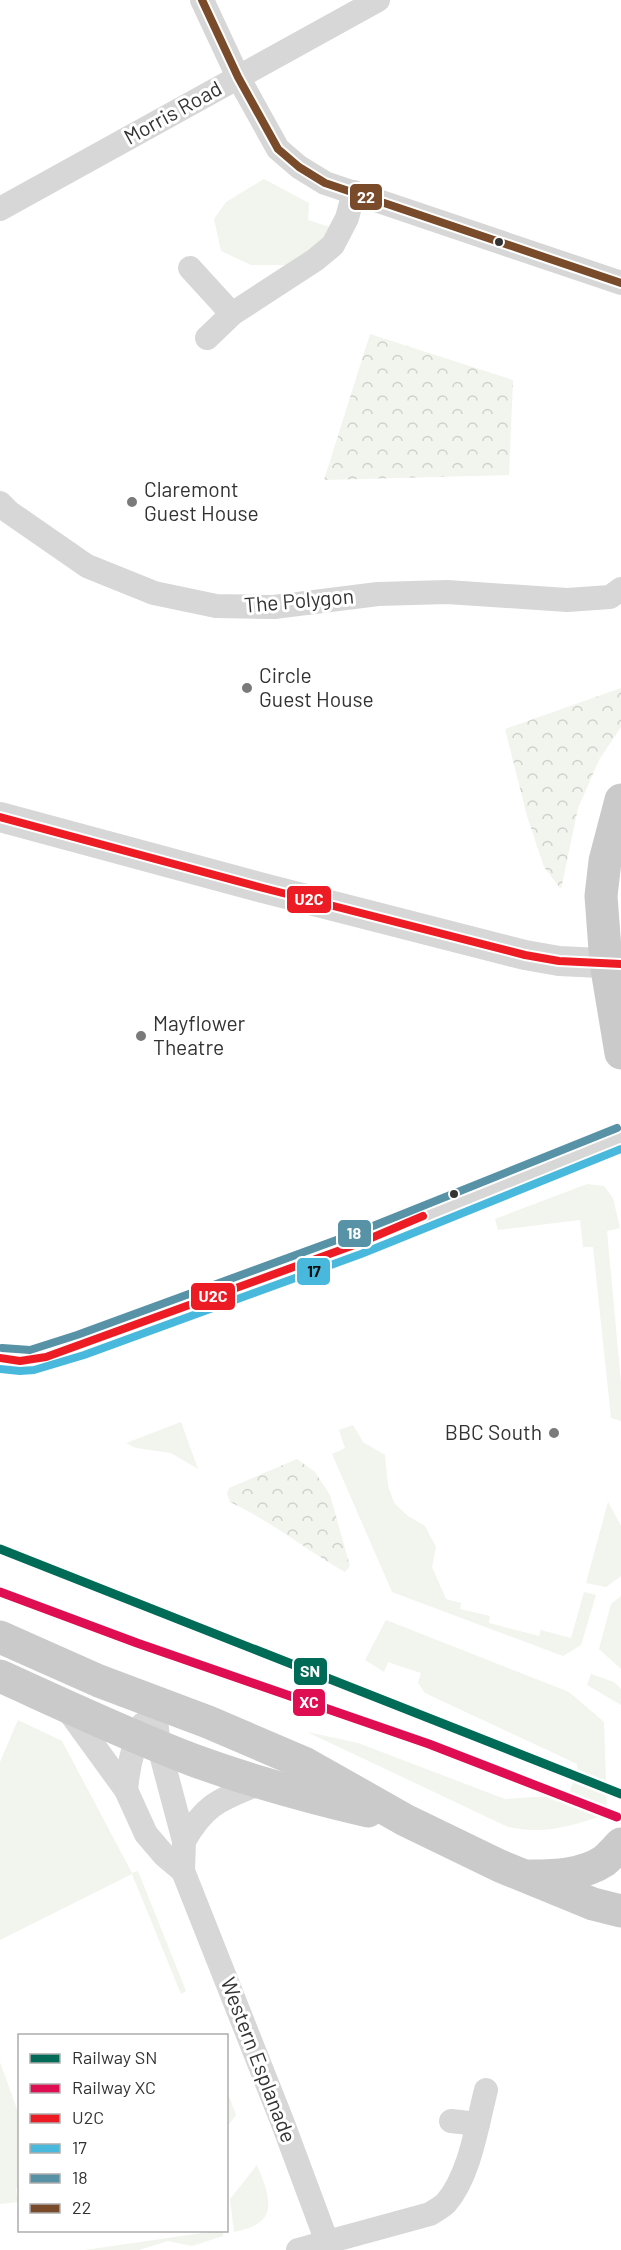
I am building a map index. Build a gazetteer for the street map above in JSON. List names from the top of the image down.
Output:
{
  "streets": {
    "street": ["Morris Road", "The Polygon", "Western Esplanade"]
  },
  "places": [
    "Claremont Guest House",
    "Circle Guest House",
    "Mayflower Theatre",
    "BBC South"
  ],
  "lines": [
    "transit line 22",
    "transit line U2C",
    "transit line 18",
    "transit line 17",
    "rail line SN",
    "rail line XC"
  ],
  "legend": [
    "Railway SN",
    "Railway XC",
    "U2C",
    "17",
    "18",
    "22"
  ]
}
